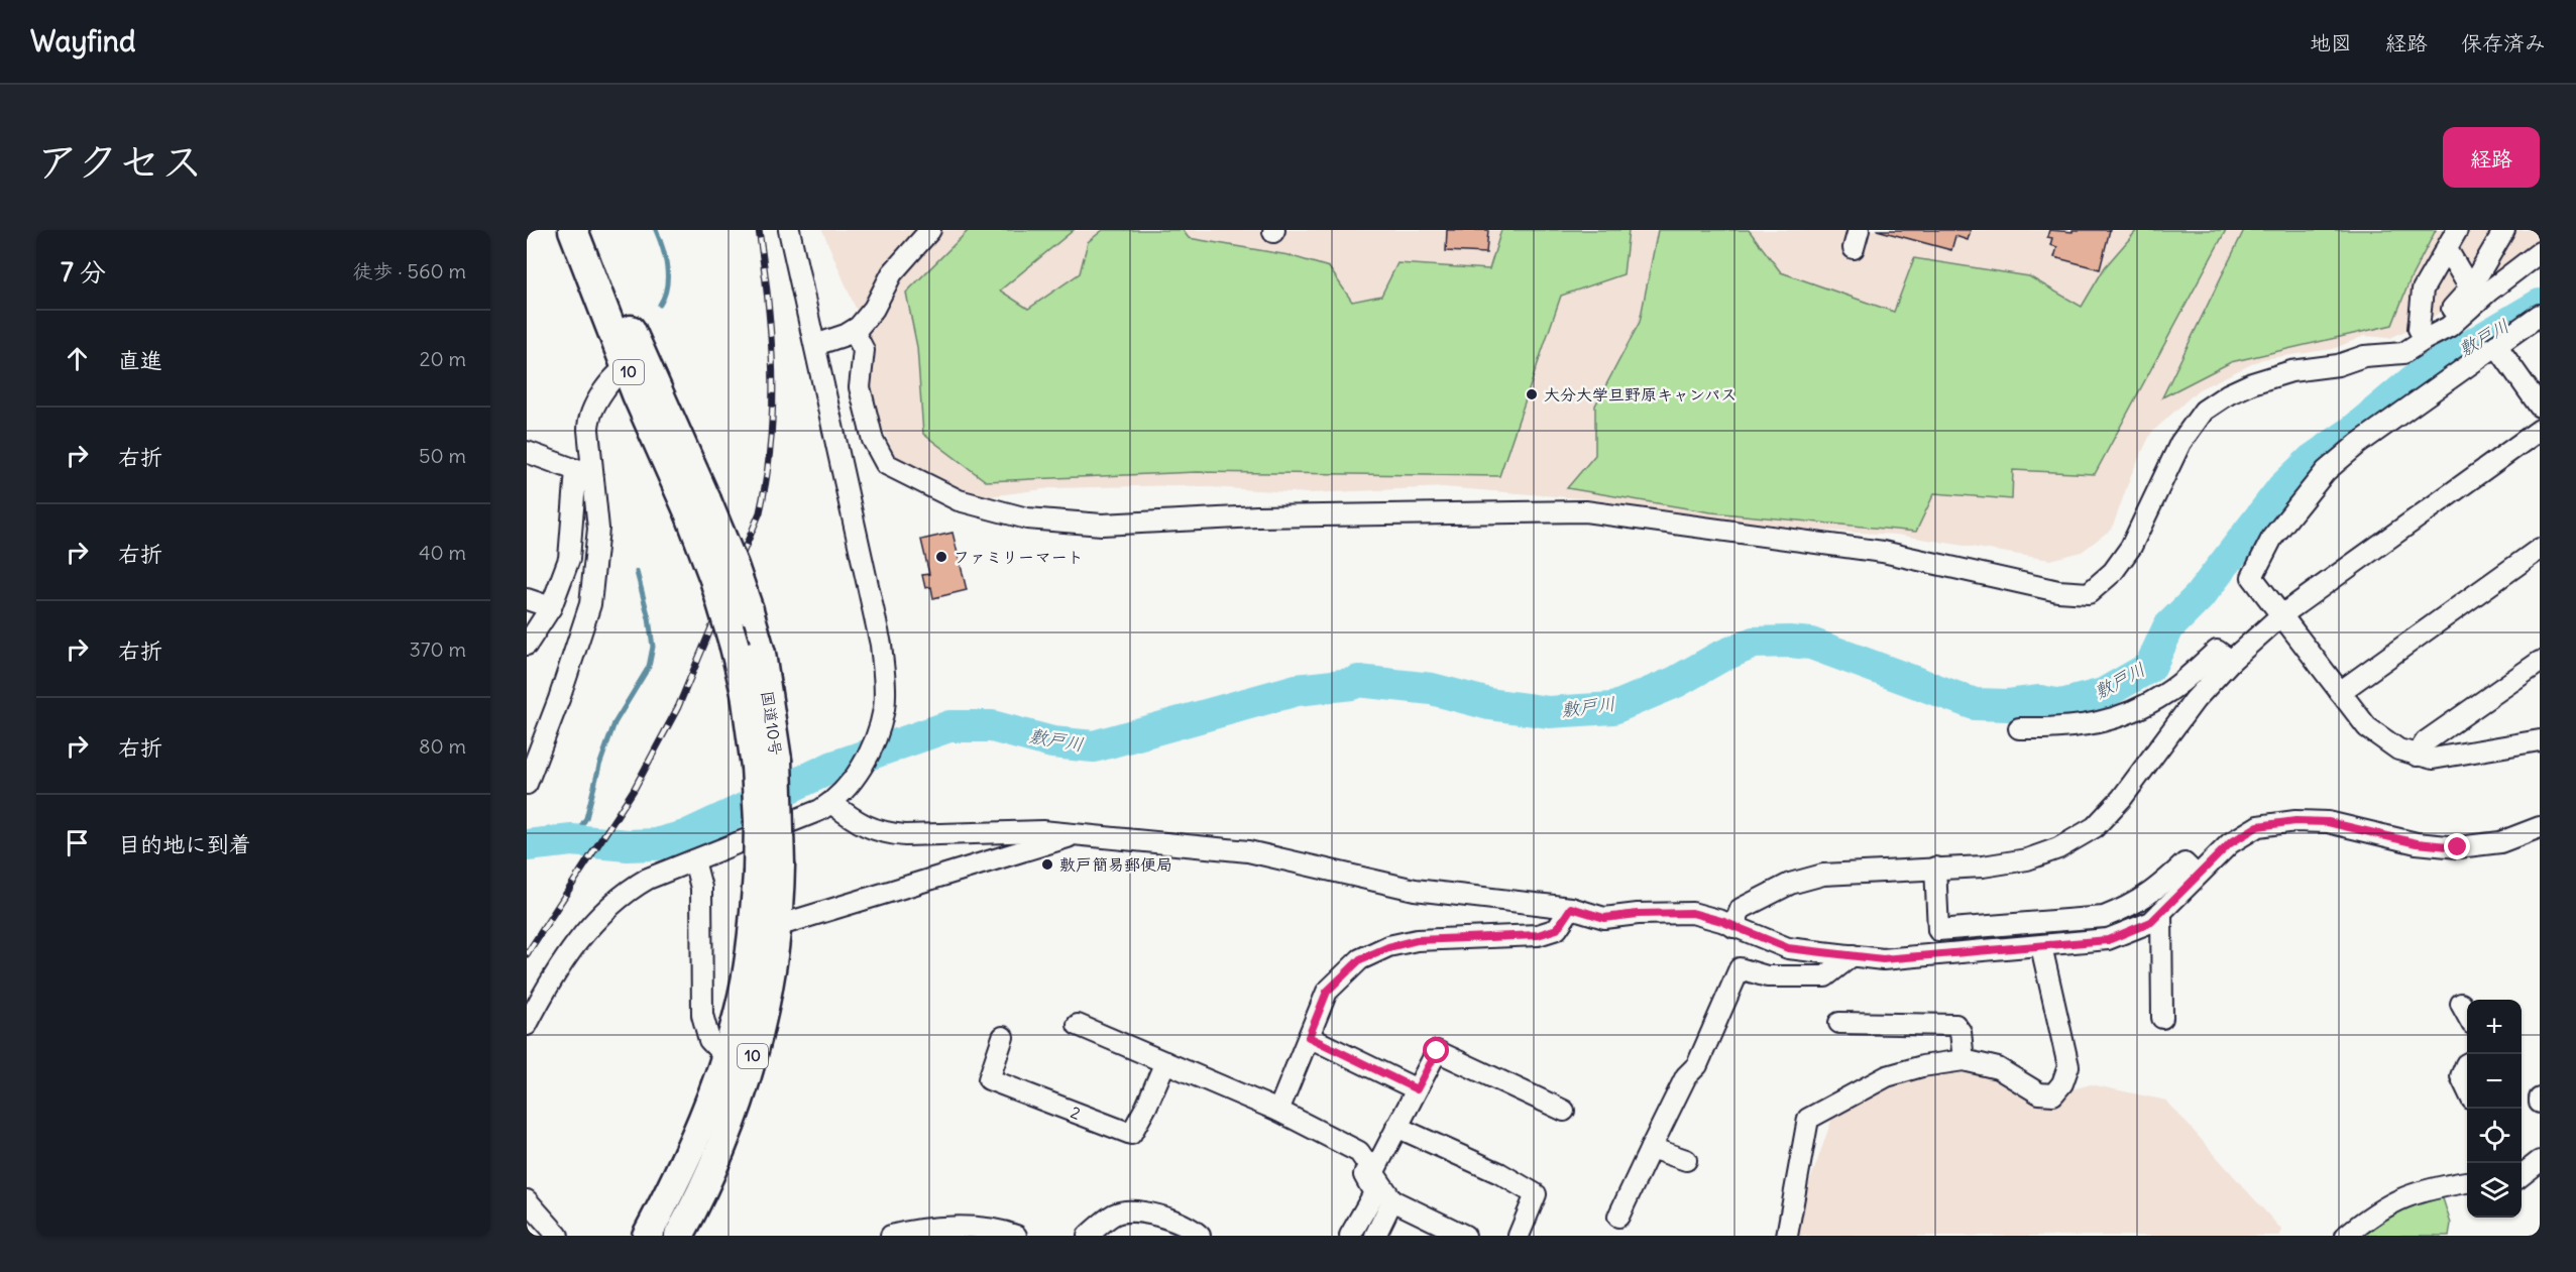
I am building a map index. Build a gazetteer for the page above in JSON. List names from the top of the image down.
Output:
{
  "streets": {
    "highway": ["10", "国道10号"],
    "street": ["2"]
  },
  "water": ["敷戸川"],
  "places": ["大分大学旦野原キャンパス", "ファミリーマート", "敷戸簡易郵便局"],
  "page": {
    "header": "Wayfind",
    "nav": ["地図", "経路", "保存済み"],
    "title": "アクセス",
    "buttons": "経路",
    "heading": ["7 分", "徒歩 · 560 m"],
    "list": [
      ["直進", "20 m"],
      ["右折", "50 m"],
      ["右折", "40 m"],
      ["右折", "370 m"],
      ["右折", "80 m"],
      "目的地に到着"
    ],
    "map_buttons": ["+", "−"]
  }
}
